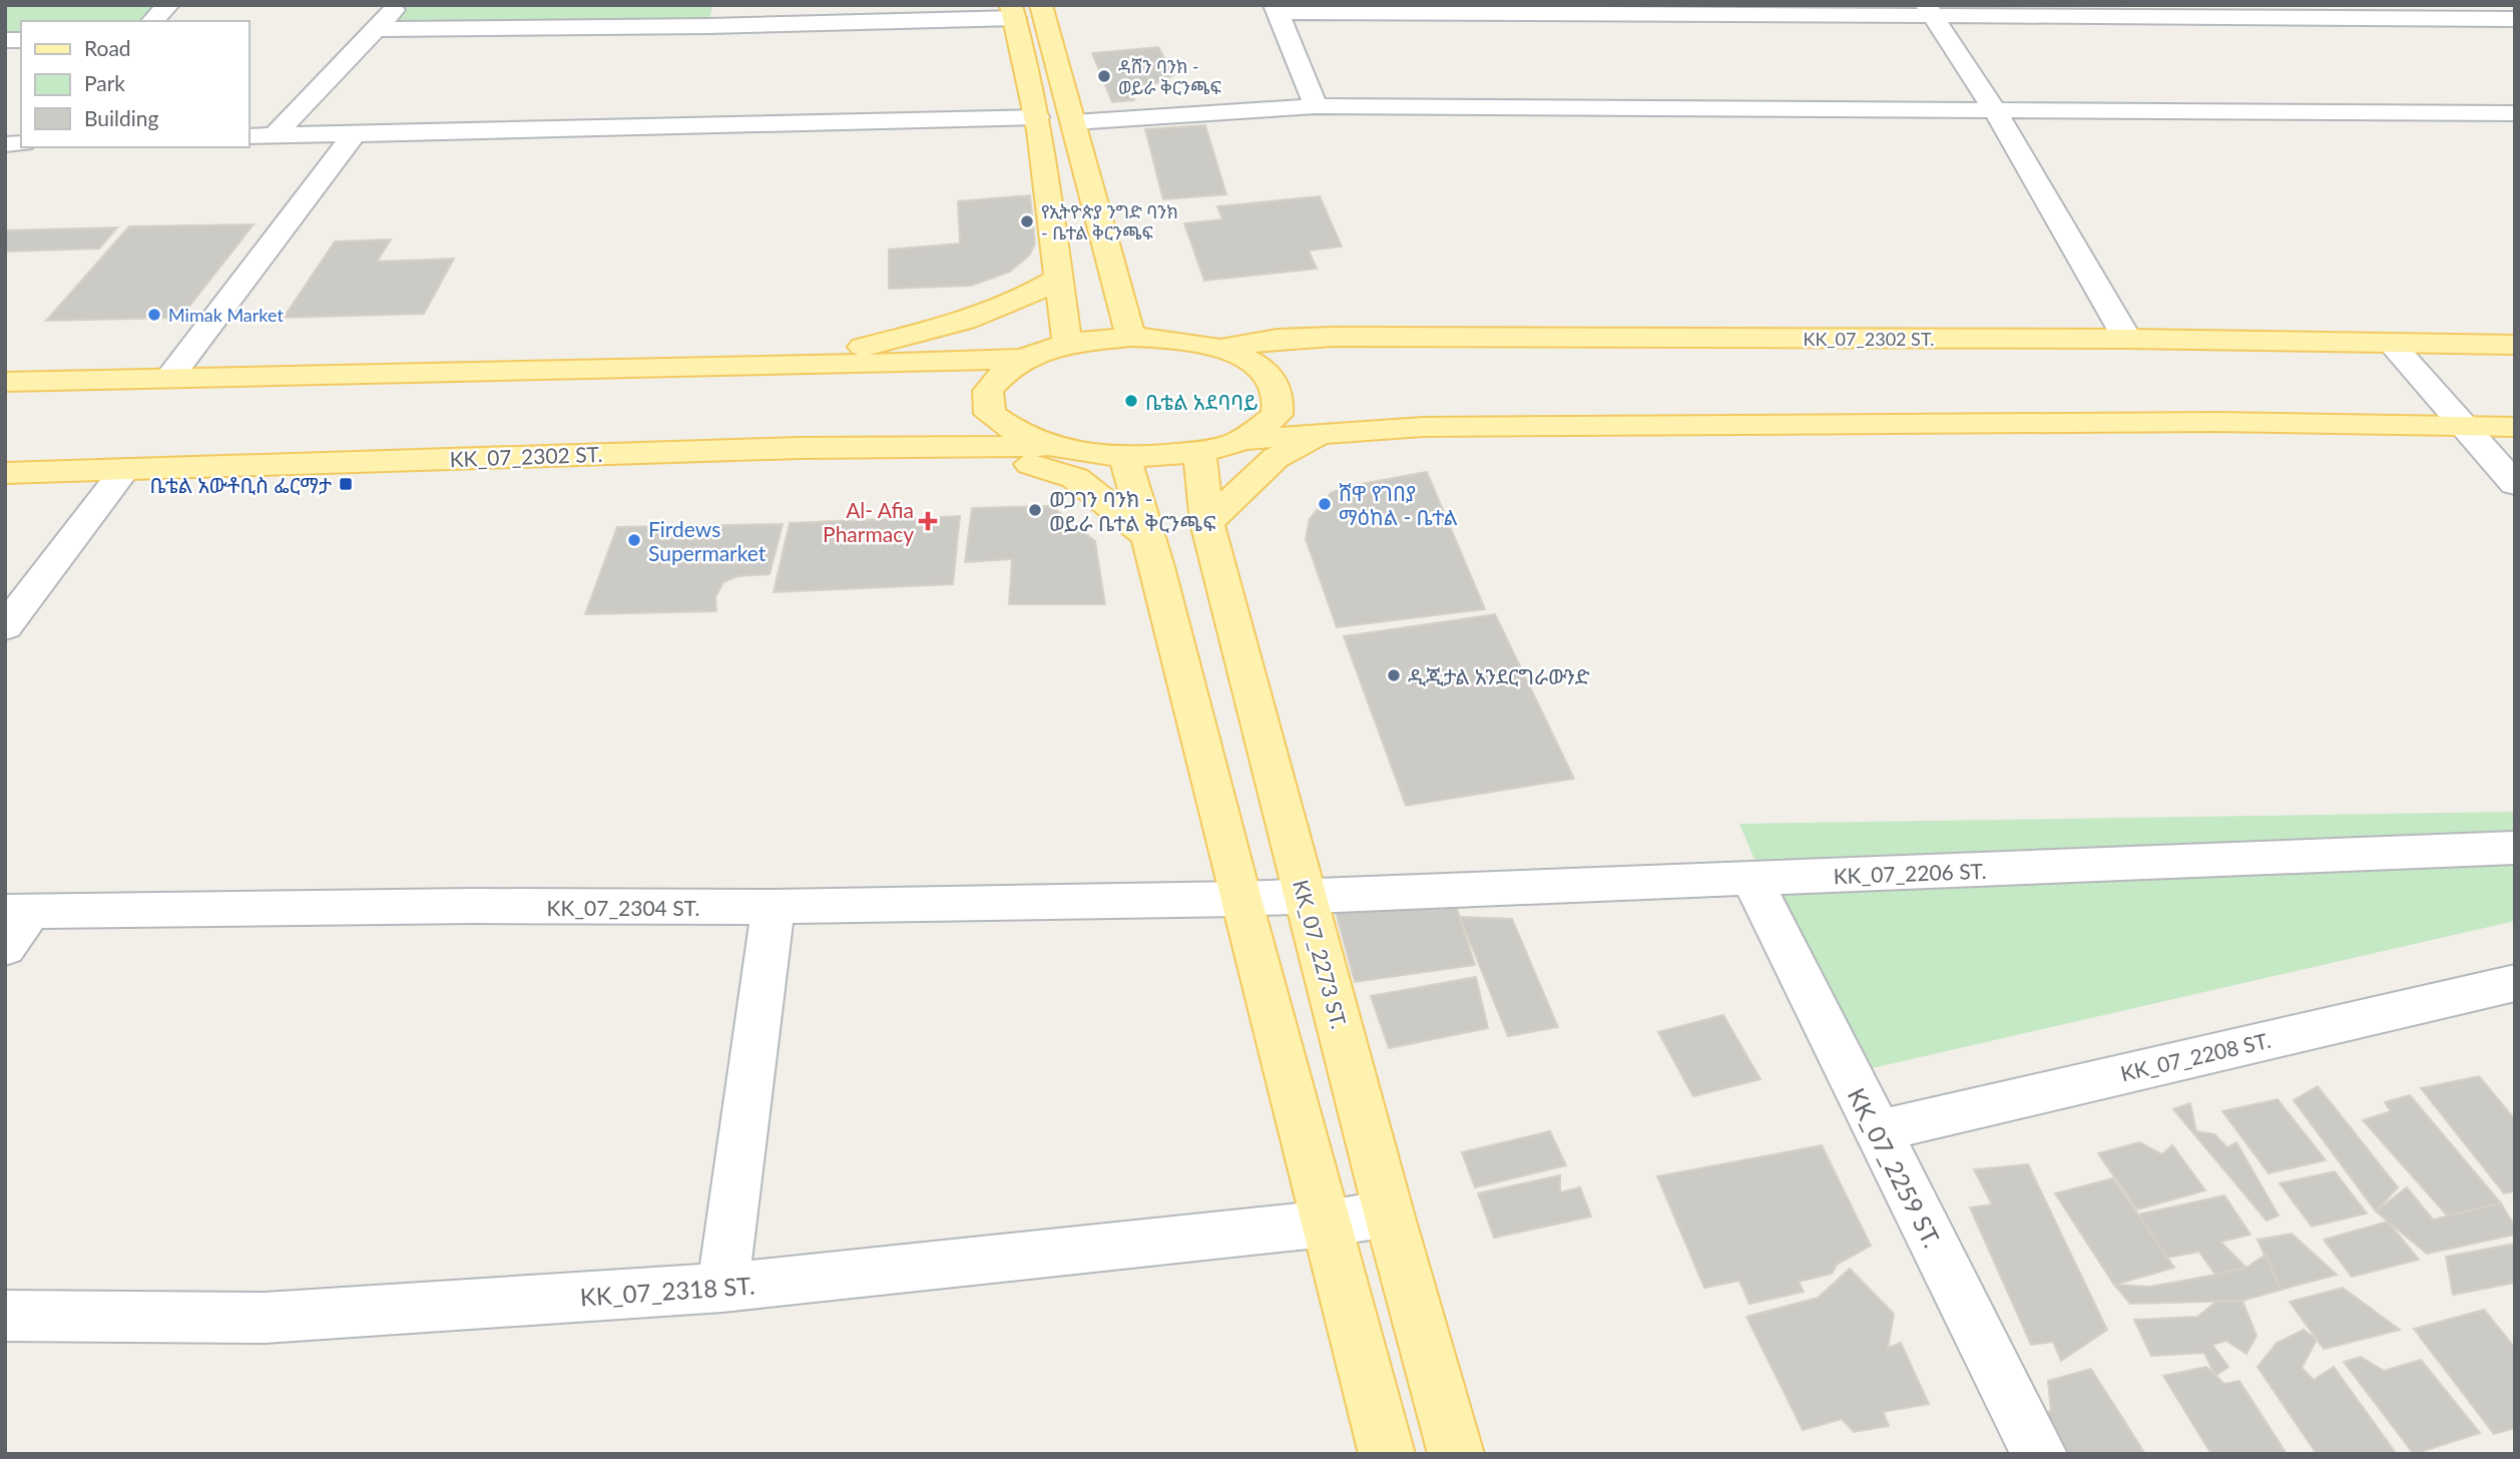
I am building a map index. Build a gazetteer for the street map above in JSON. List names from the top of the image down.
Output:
{
  "streets": {
    "main road": ["KK_07_2302 ST.", "KK_07_2273 ST."],
    "street": [
      "KK_07_2206 ST.",
      "KK_07_2304 ST.",
      "KK_07_2208 ST.",
      "KK_07_2259 ST.",
      "KK_07_2318 ST."
    ]
  },
  "crossings": [
    ["KK_07_2206 ST.", "KK_07_2304 ST."],
    ["KK_07_2206 ST.", "KK_07_2273 ST."],
    ["KK_07_2206 ST.", "KK_07_2259 ST."],
    ["KK_07_2273 ST.", "KK_07_2318 ST."],
    ["KK_07_2208 ST.", "KK_07_2259 ST."]
  ],
  "places": {
    "other": [
      "ዳሸን ባንክ - ወይራ ቅርንጫፍ",
      "የኢትዮጵያ ንግድ ባንክ - ቤተል ቅርንጫፍ",
      "Mimak Market",
      "ቤቴል አደባባይ",
      "ሸዋ የገበያ ማዕከል - ቤተል",
      "ወጋገን ባንክ - ወይራ ቤተል ቅርንጫፍ",
      "Firdews Supermarket",
      "ዲጂታል አንደርግራውንድ"
    ],
    "transit": ["ቤቴል አውቶቢስ ፌርማታ"],
    "health": ["Al- Afia Pharmacy"]
  },
  "legend": ["Road", "Park", "Building"]
}
